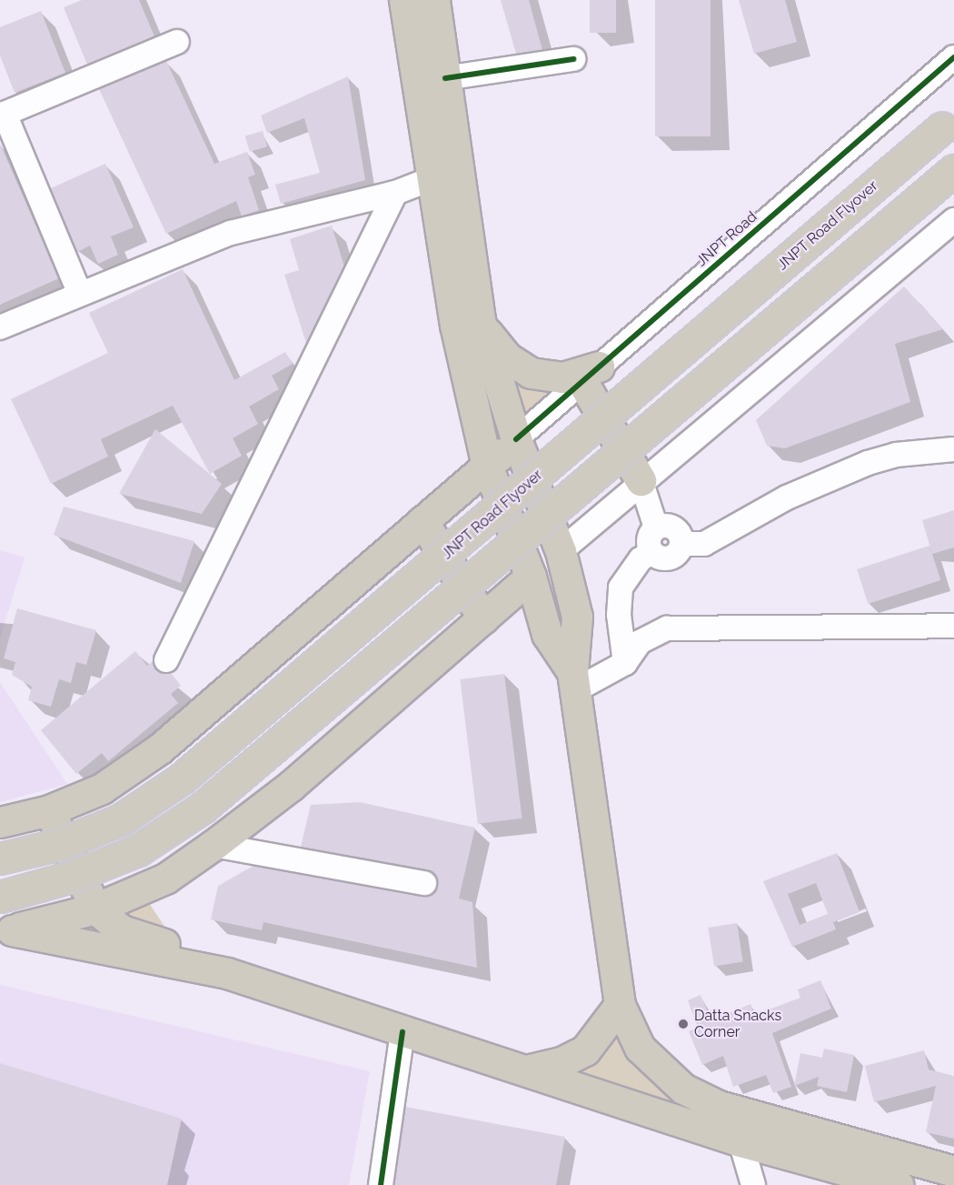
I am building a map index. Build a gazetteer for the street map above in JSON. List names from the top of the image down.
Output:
{
  "streets": {
    "highway": ["JNPT Road Flyover"],
    "street": ["JNPT Road"]
  },
  "places": ["Datta Snacks Corner"]
}
